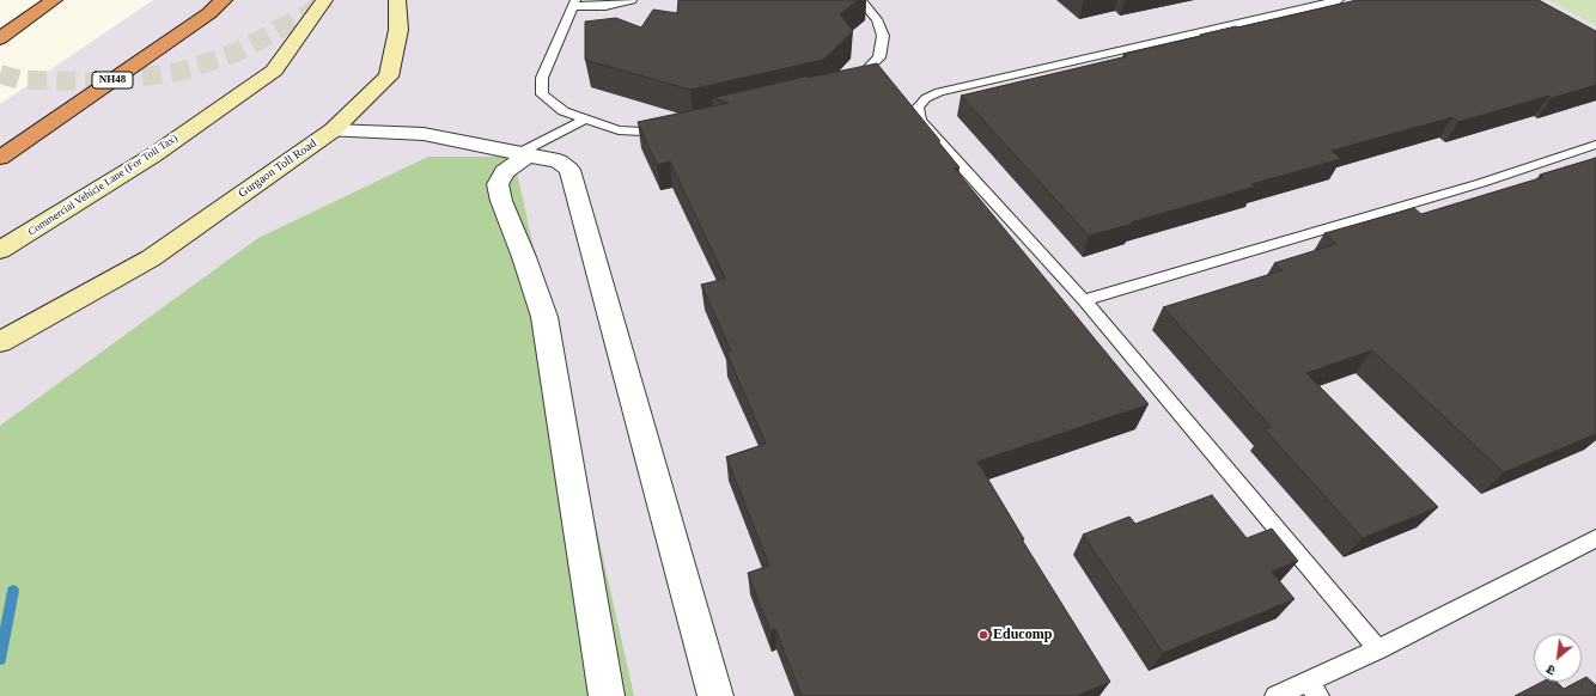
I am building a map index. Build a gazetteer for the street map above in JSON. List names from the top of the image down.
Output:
{
  "streets": {
    "highway": ["NH48"],
    "main road": ["Gurgaon Toll Road", "Commercial Vehicle Lane (For Toll Tax)"]
  },
  "places": ["Educomp"],
  "north": "bottom left"
}
